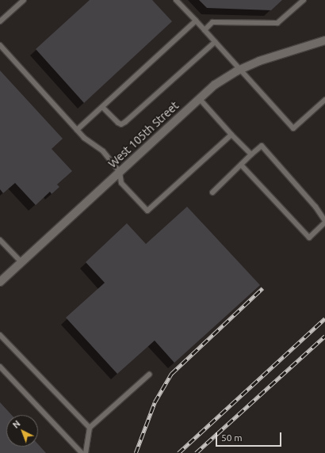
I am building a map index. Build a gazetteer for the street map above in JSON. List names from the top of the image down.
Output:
{
  "streets": {
    "main road": ["West 105th Street"]
  },
  "scale_bar": "50 m",
  "north": "top left"
}
